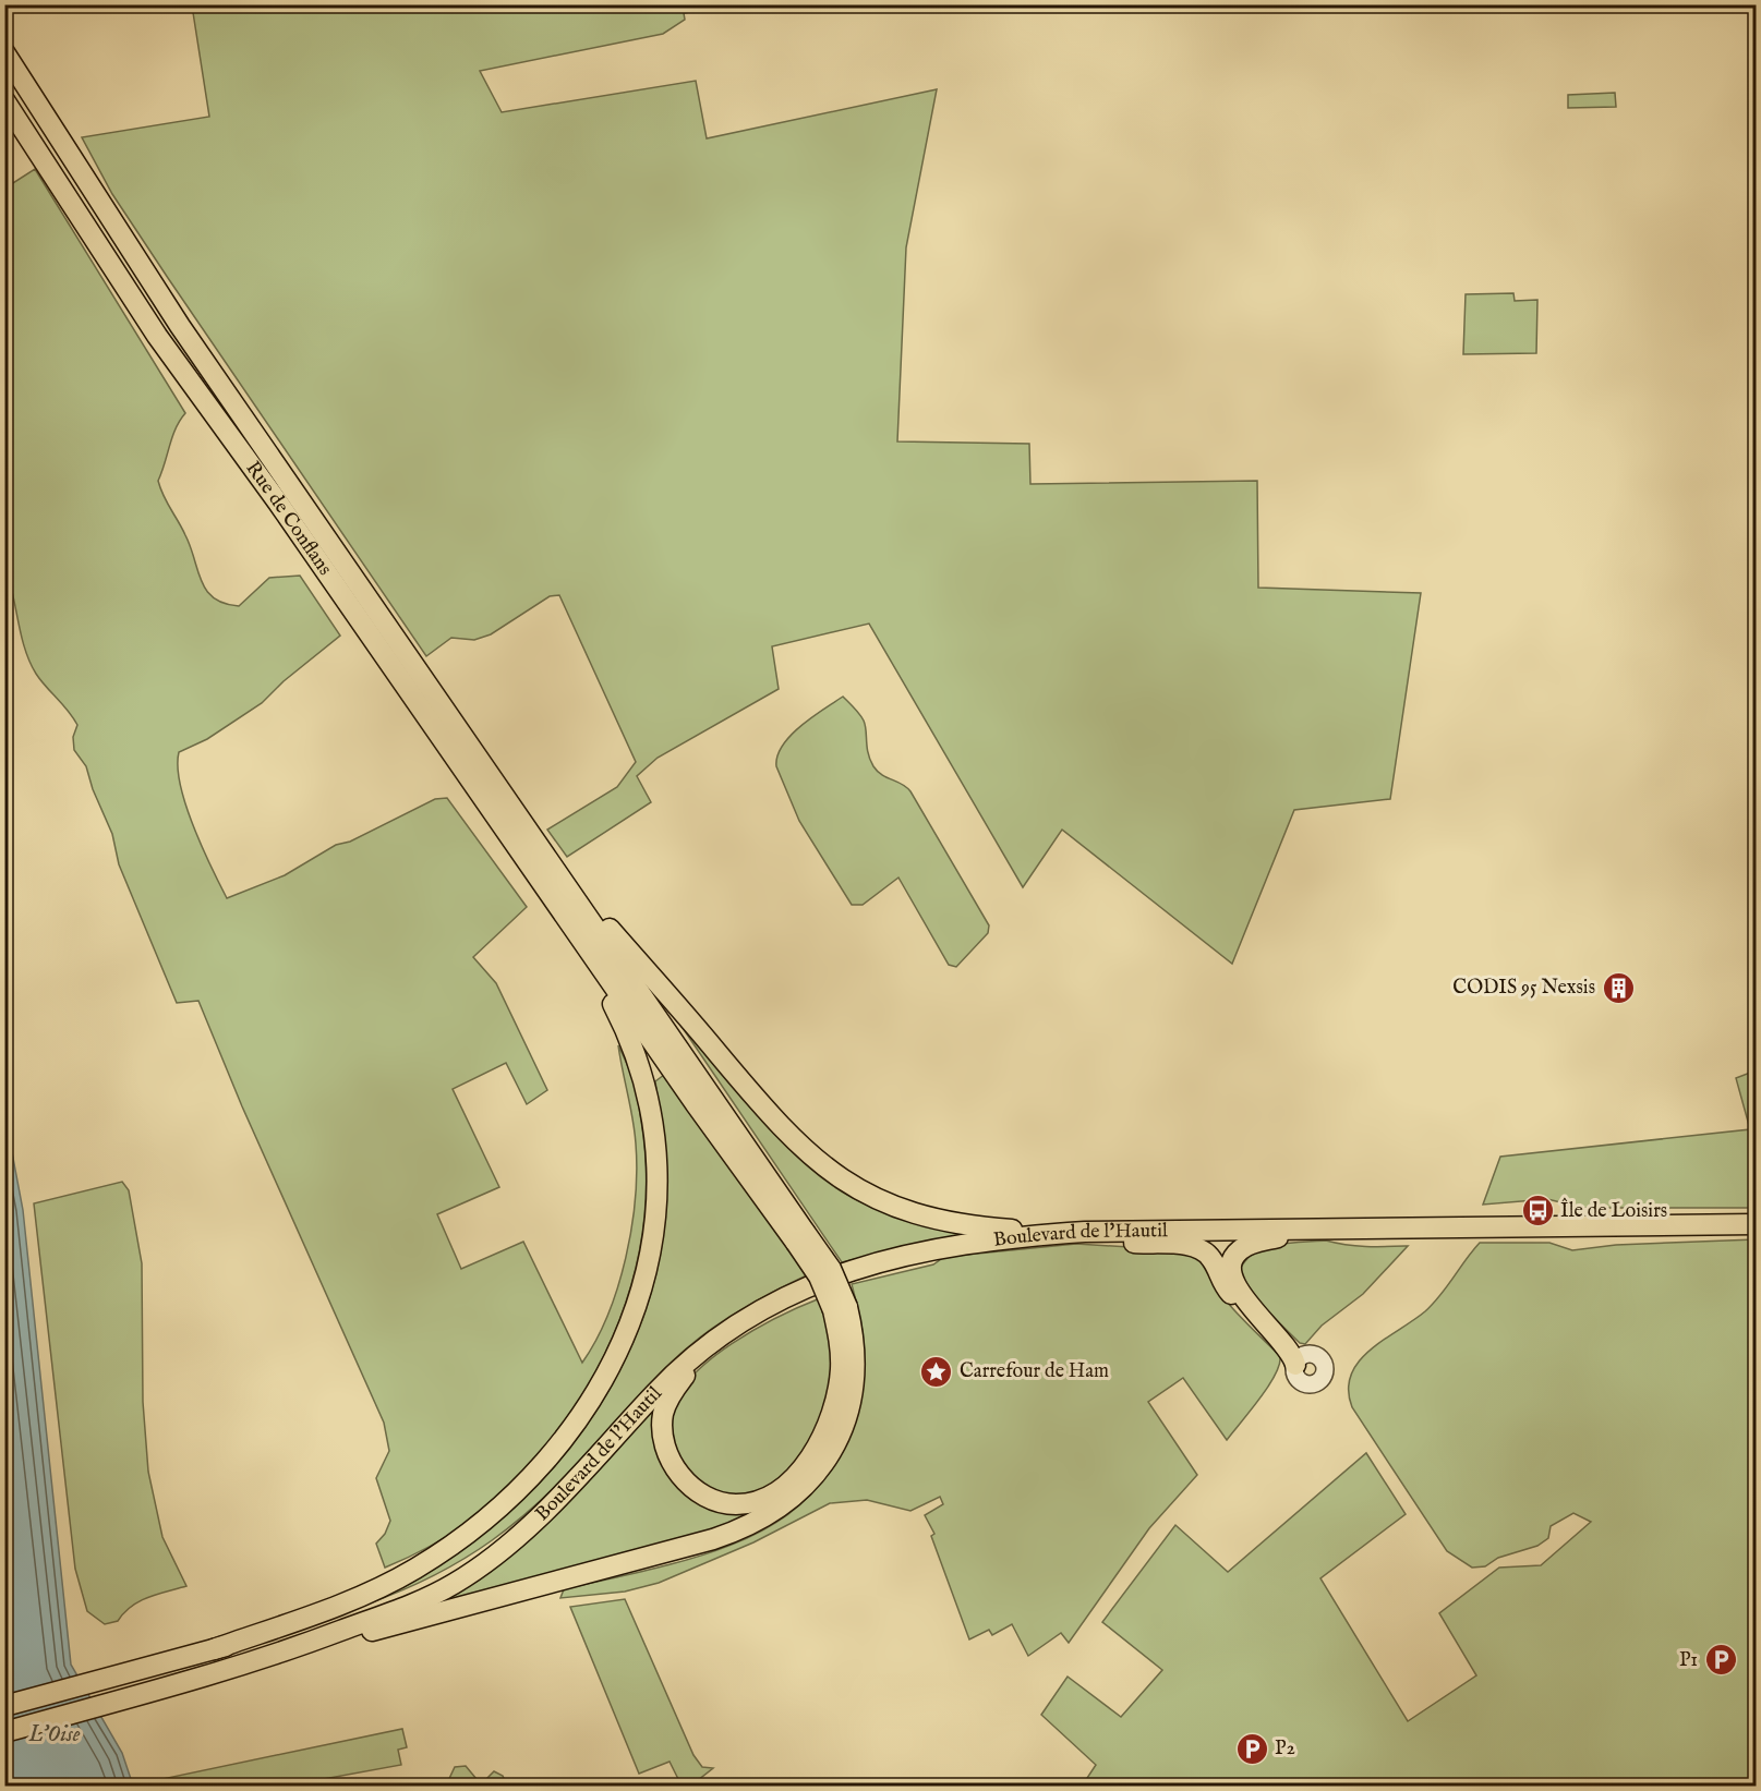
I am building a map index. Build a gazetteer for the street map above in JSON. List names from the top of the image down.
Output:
{
  "streets": {
    "main road": ["Rue de Conflans", "Boulevard de l'Hautil"]
  },
  "water": ["L’Oise"],
  "places": {
    "building": ["CODIS 95 Nexsis"],
    "bus stop": ["Île de Loisirs"],
    "place": ["Carrefour de Ham"],
    "parking": ["P1", "P2"]
  }
}
